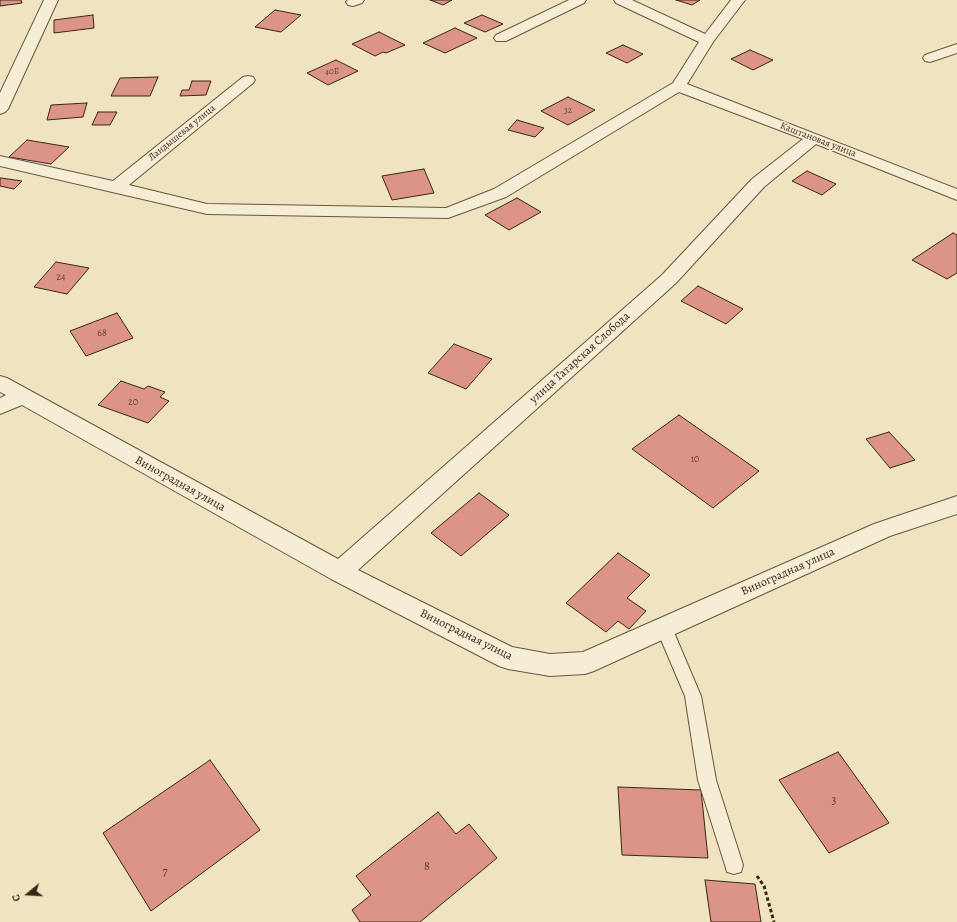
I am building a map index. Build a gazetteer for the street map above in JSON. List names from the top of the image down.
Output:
{
  "streets": {
    "street": [
      "Ландышевая улица",
      "Каштановая улица",
      "улица Татарская Слобода",
      "Виноградная улица"
    ]
  },
  "crossings": [
    ["Каштановая улица", "улица Татарская Слобода"],
    ["улица Татарская Слобода", "Виноградная улица"]
  ],
  "house_numbers": [
    "40Б",
    "32",
    "24",
    "68",
    "20",
    "10",
    "3",
    "8",
    "7"
  ],
  "north": "left"
}
